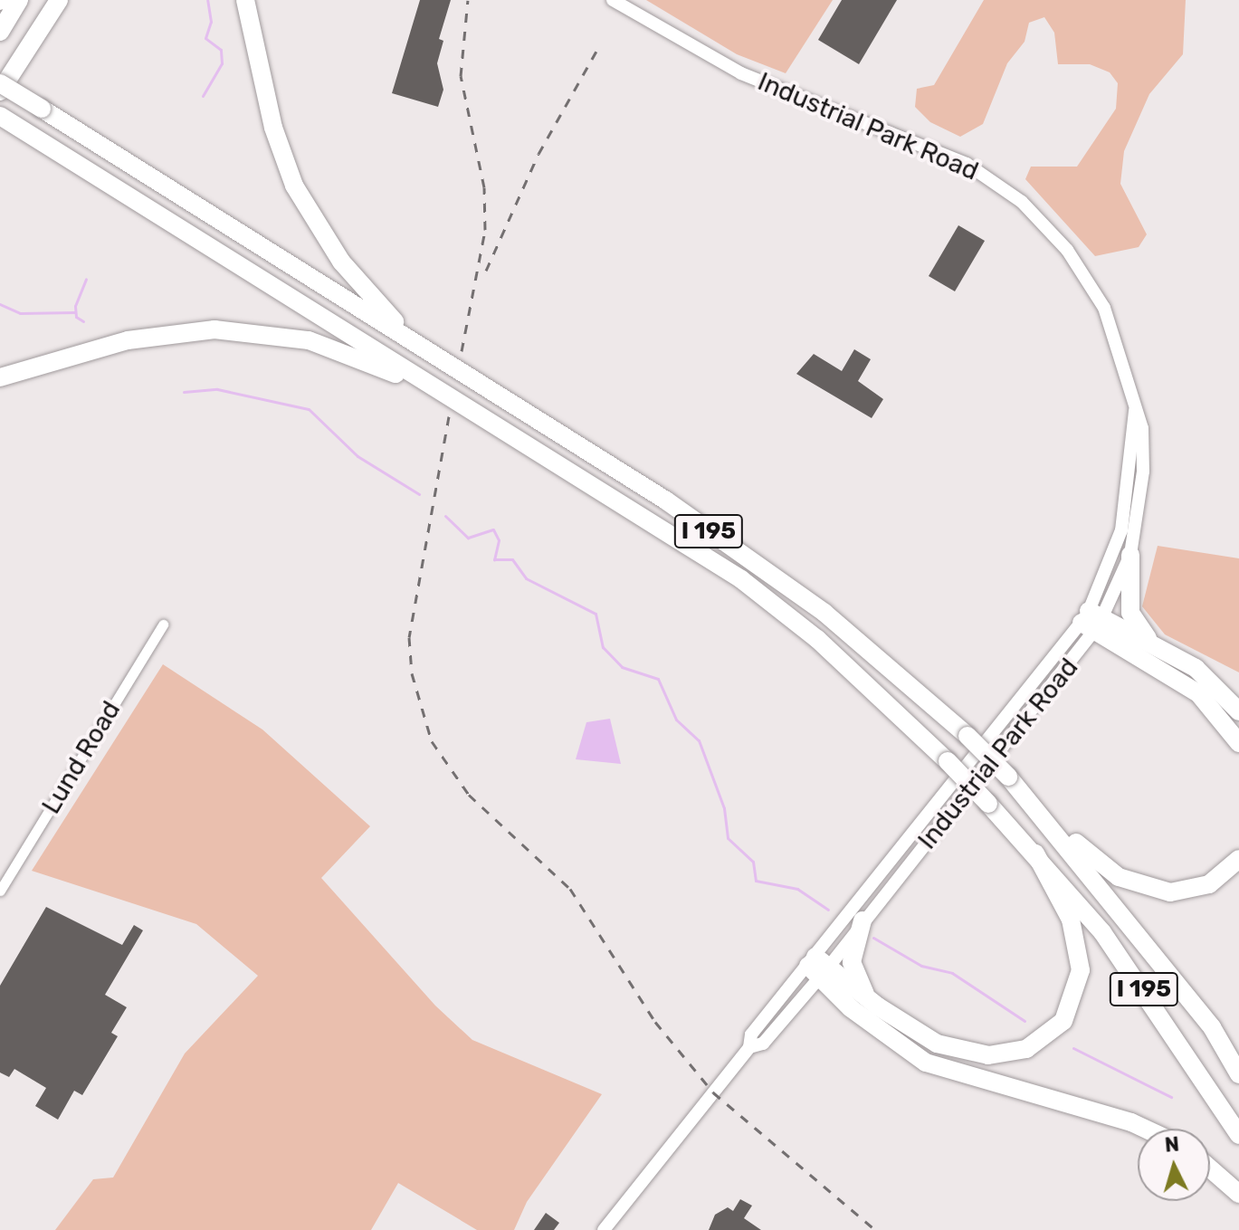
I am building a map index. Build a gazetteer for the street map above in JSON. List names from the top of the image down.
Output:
{
  "streets": {
    "highway": ["I 195"],
    "main road": ["Industrial Park Road"],
    "street": ["Lund Road"]
  },
  "north": "top"
}
